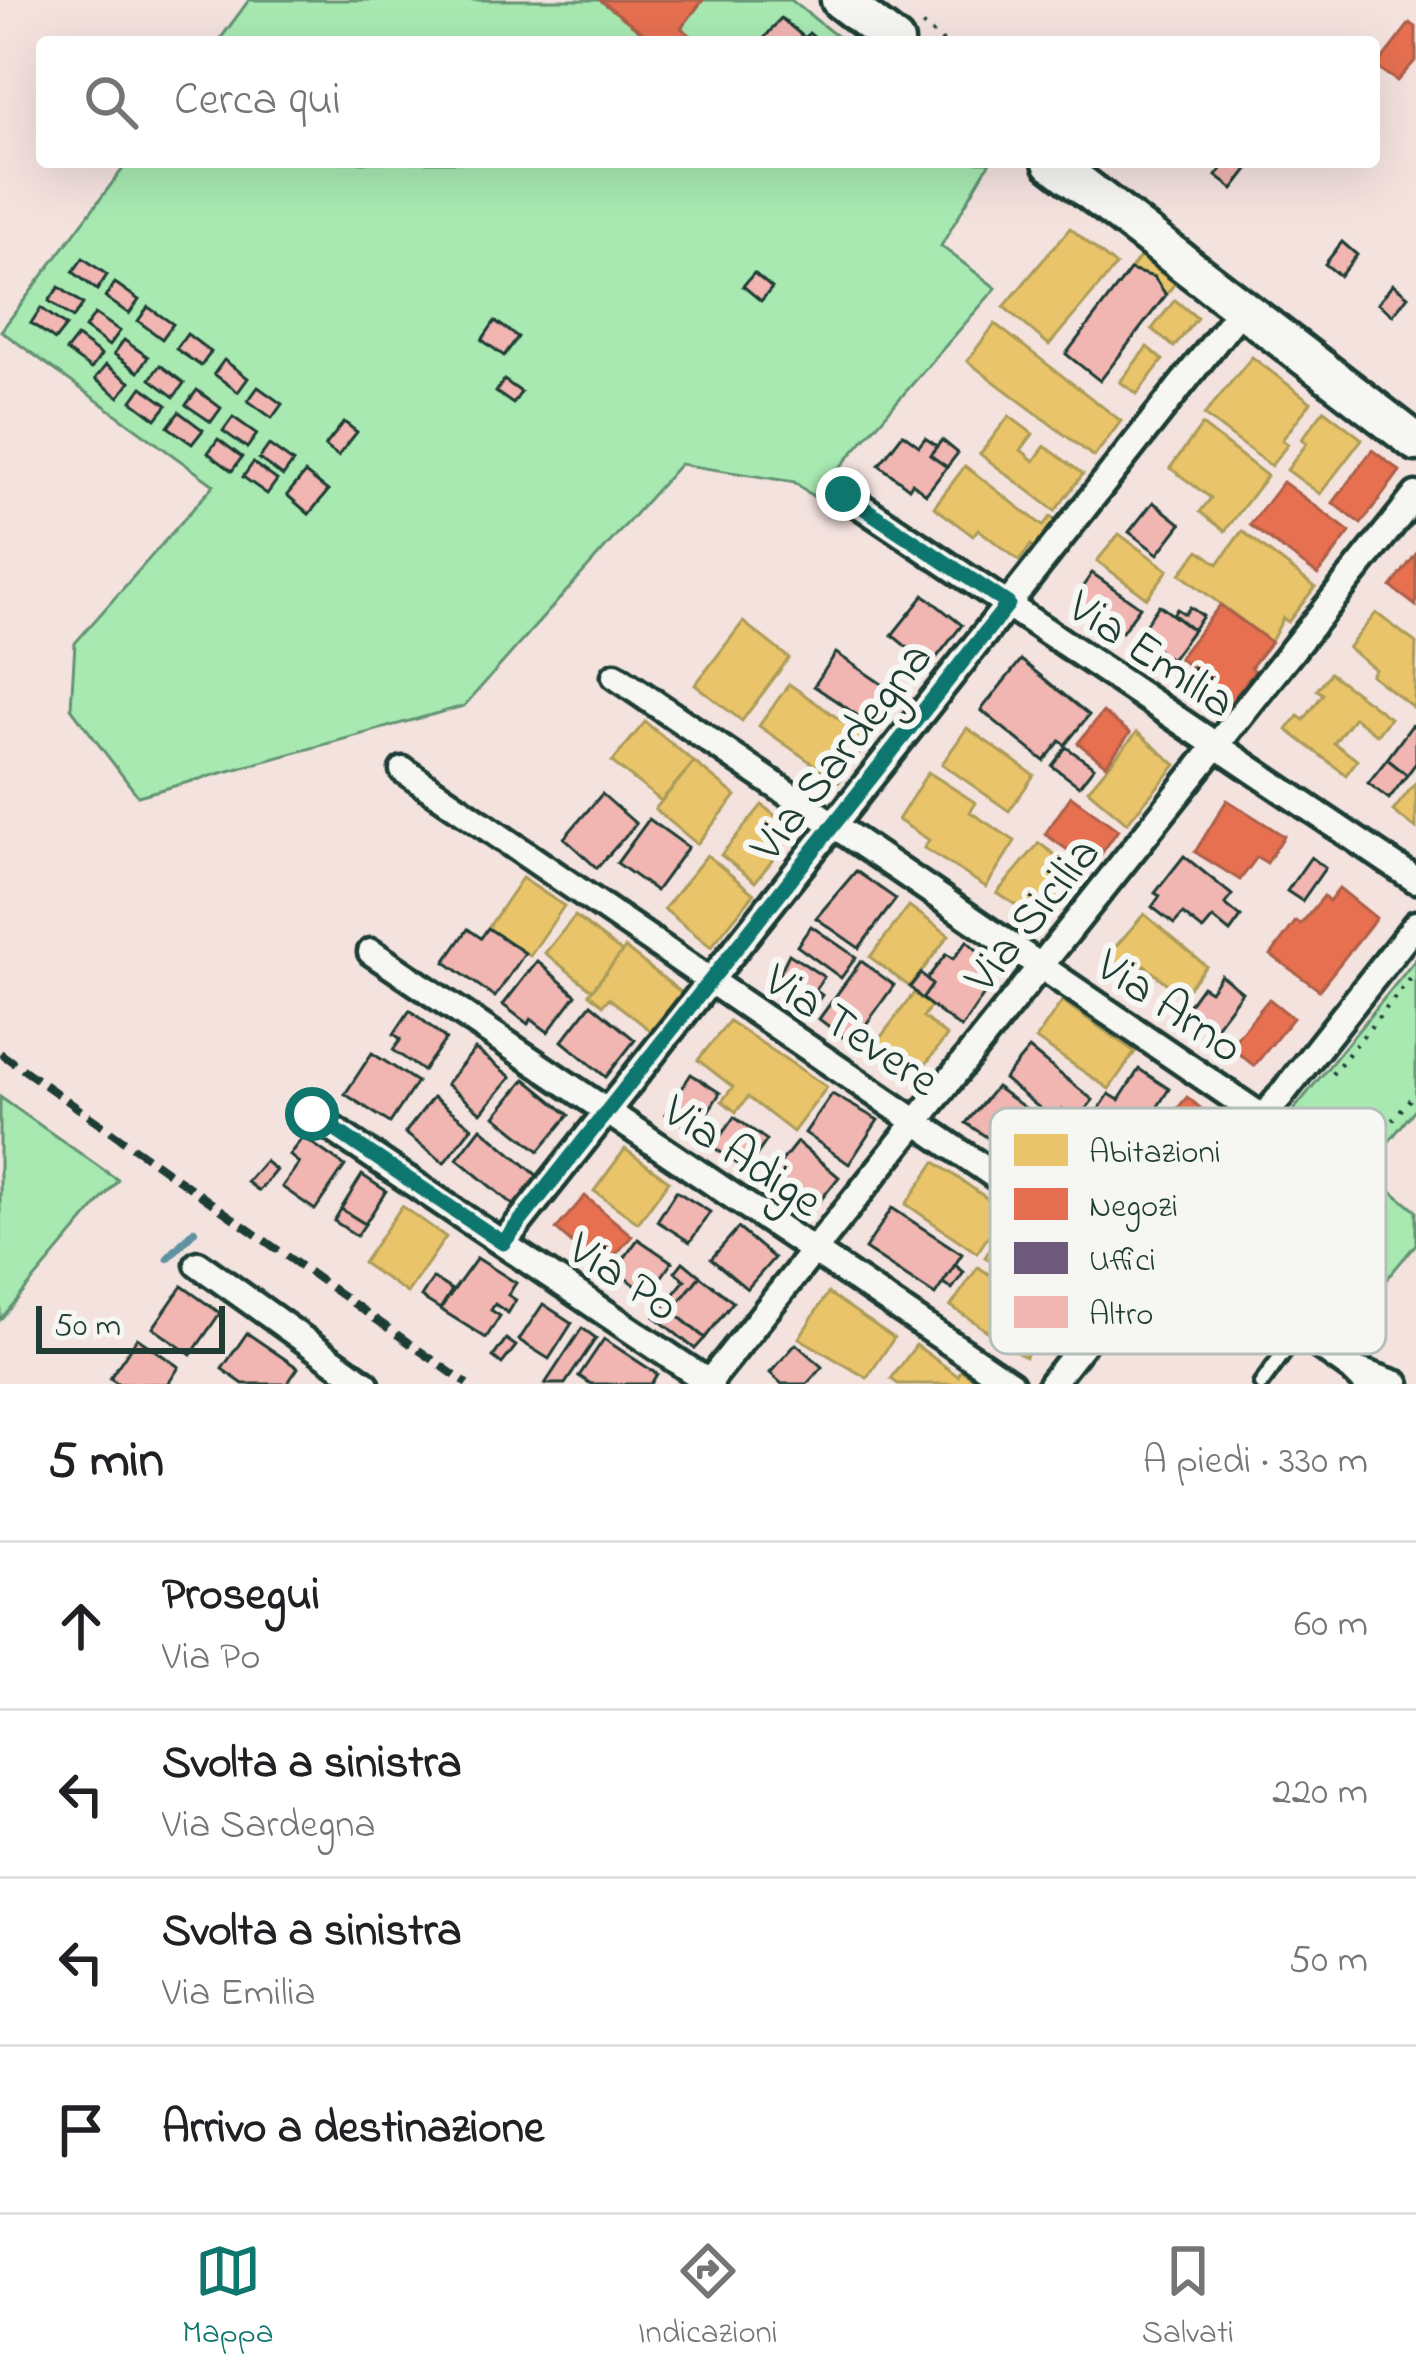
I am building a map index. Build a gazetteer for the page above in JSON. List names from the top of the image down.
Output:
{
  "streets": {
    "street": [
      "Via Emilia",
      "Via Sardegna",
      "Via Sicilia",
      "Via Arno",
      "Via Tevere",
      "Via Adige",
      "Via Po"
    ]
  },
  "crossings": [
    ["Via Emilia", "Via Sardegna"],
    ["Via Emilia", "Via Sicilia"],
    ["Via Sardegna", "Via Arno"],
    ["Via Sardegna", "Via Tevere"],
    ["Via Sardegna", "Via Adige"],
    ["Via Sardegna", "Via Po"],
    ["Via Sicilia", "Via Arno"],
    ["Via Sicilia", "Via Tevere"],
    ["Via Sicilia", "Via Adige"],
    ["Via Sicilia", "Via Po"]
  ],
  "legend": [
    "Abitazioni",
    "Negozi",
    "Uffici",
    "Altro"
  ],
  "scale_bar": "50 m",
  "page": {
    "search": "Cerca qui",
    "scale": "50 m",
    "heading": ["5 min", "A piedi · 330 m"],
    "list": [
      ["Prosegui", "Via Po", "60 m"],
      ["Svolta a sinistra", "Via Sardegna", "220 m"],
      ["Svolta a sinistra", "Via Emilia", "50 m"],
      "Arrivo a destinazione"
    ],
    "nav": ["Mappa", "Indicazioni", "Salvati"]
  }
}
